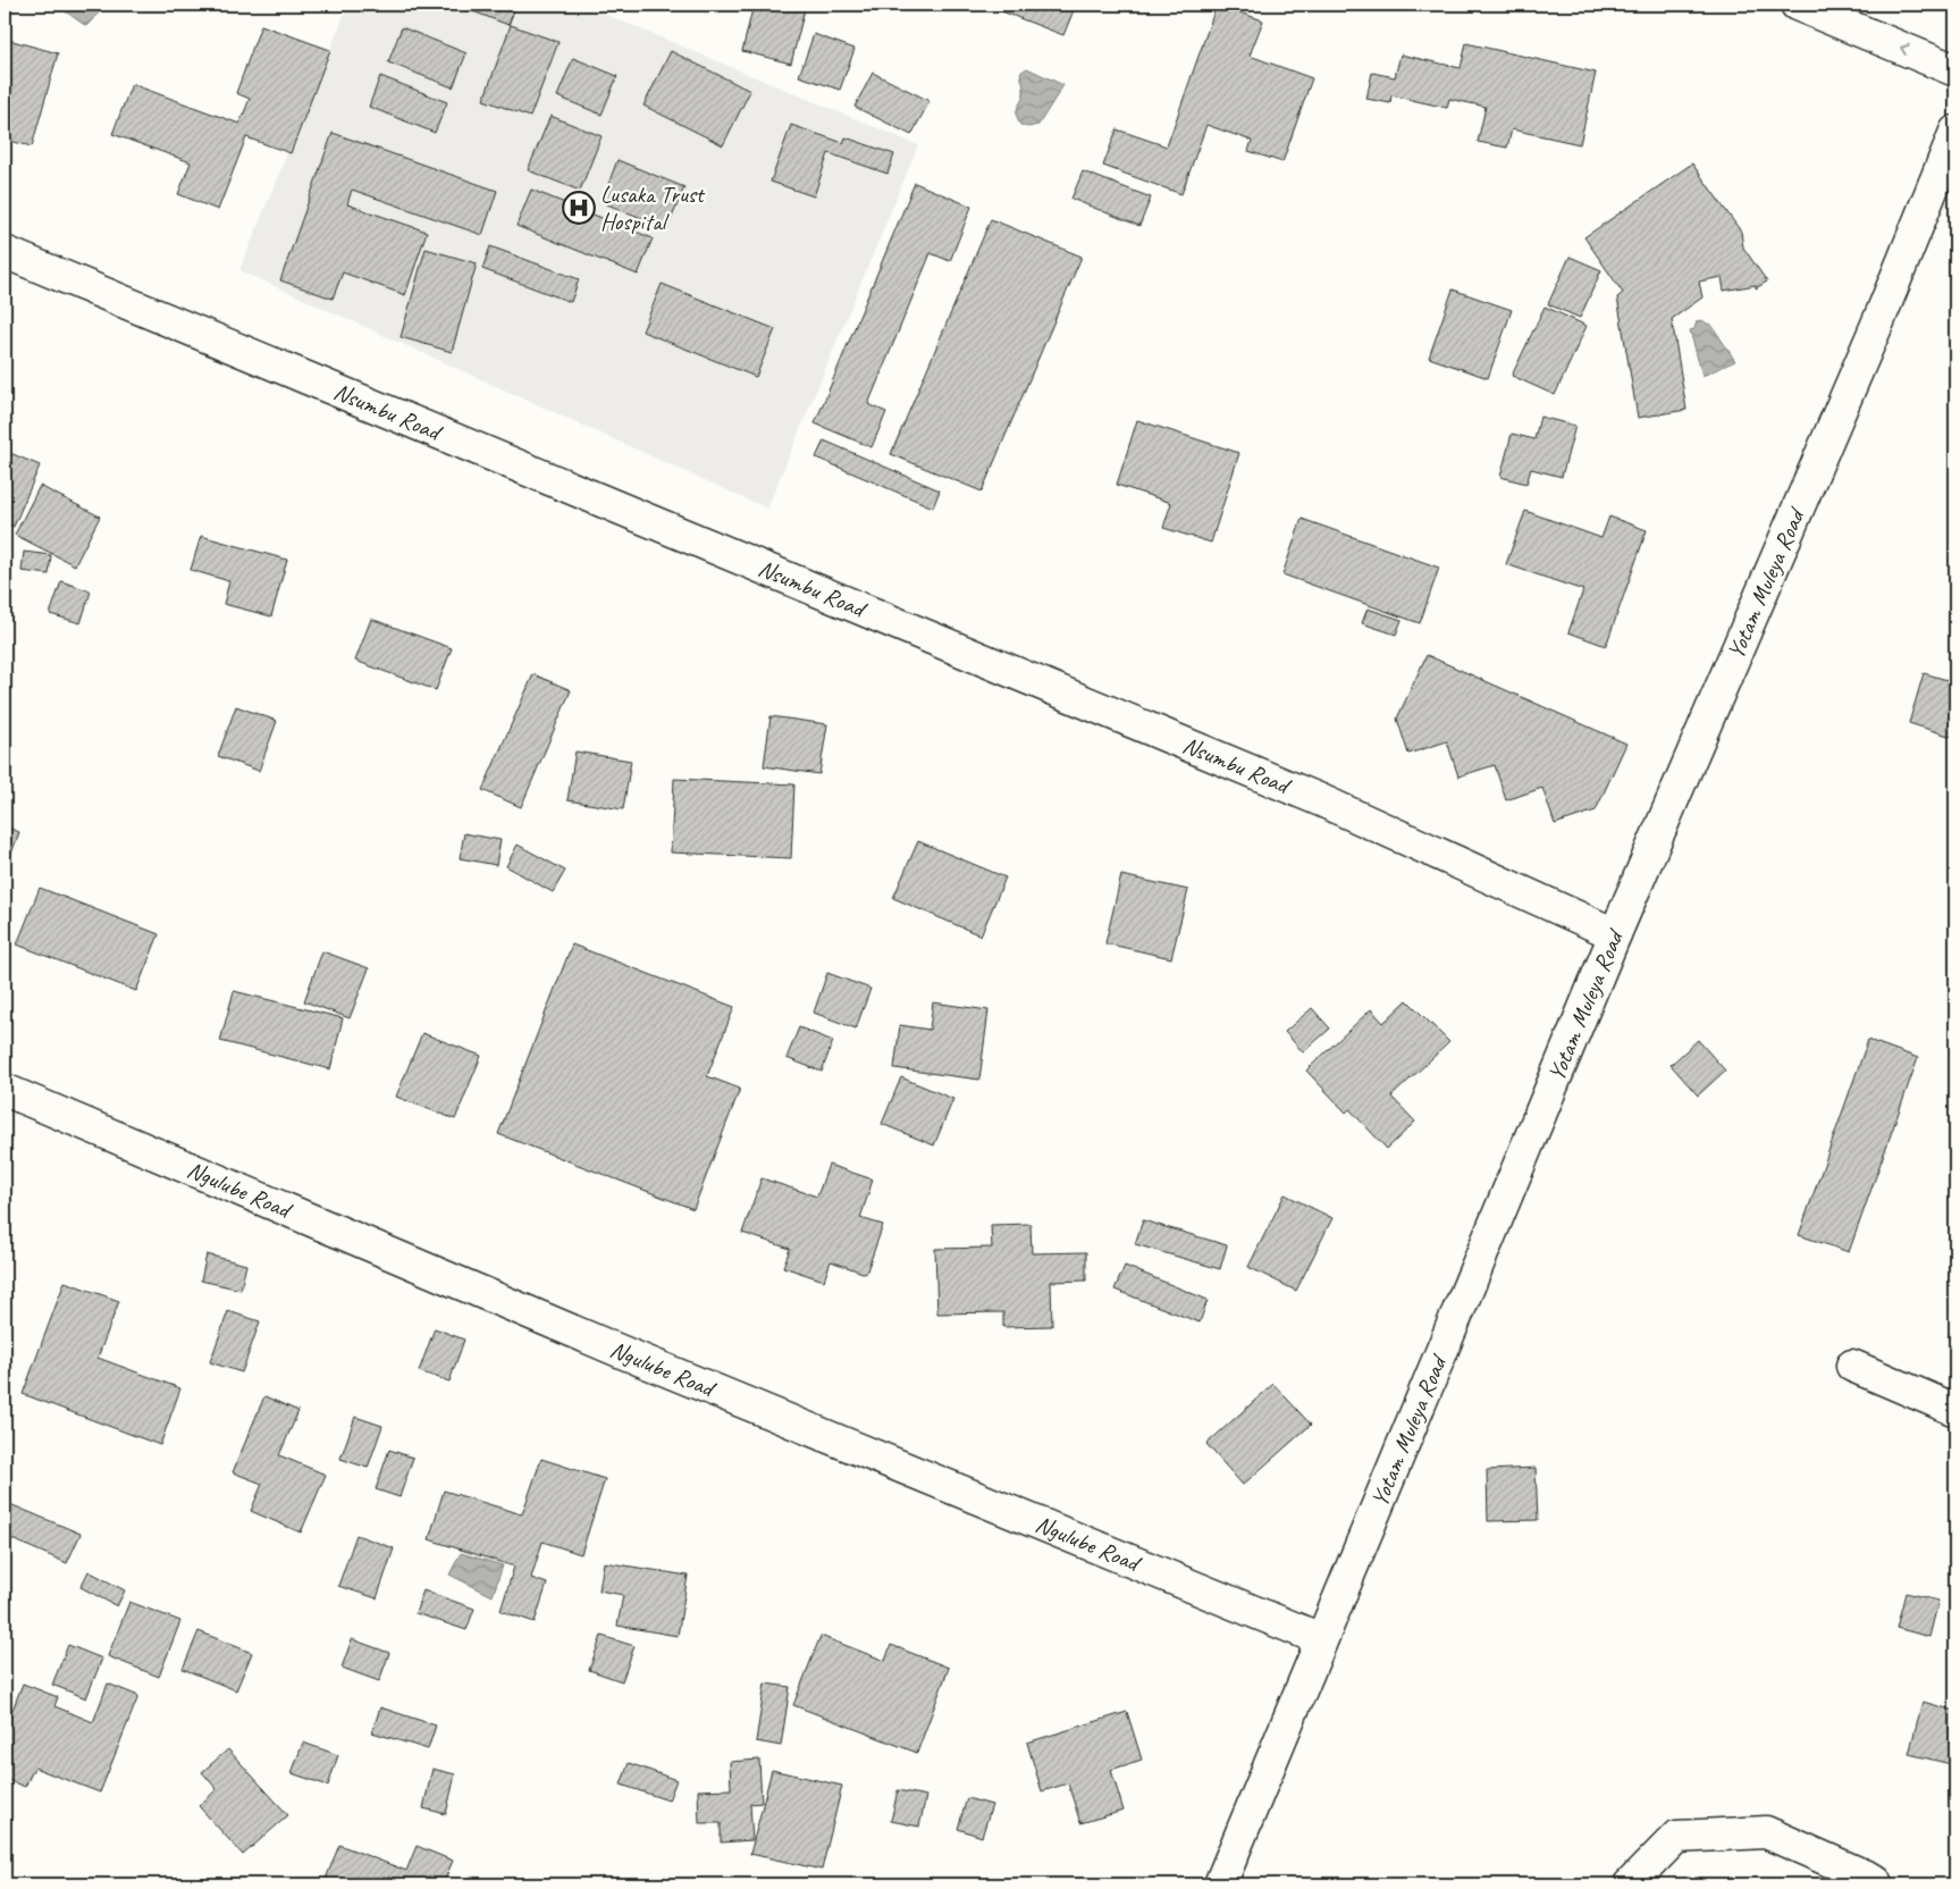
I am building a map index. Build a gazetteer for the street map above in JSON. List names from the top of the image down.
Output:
{
  "streets": {
    "street": ["Nsumbu Road", "Yotam Muleya Road", "Ngulube Road"]
  },
  "crossings": [
    ["Nsumbu Road", "Yotam Muleya Road"],
    ["Yotam Muleya Road", "Ngulube Road"]
  ],
  "places": {
    "hospital": ["Lusaka Trust Hospital"]
  }
}
